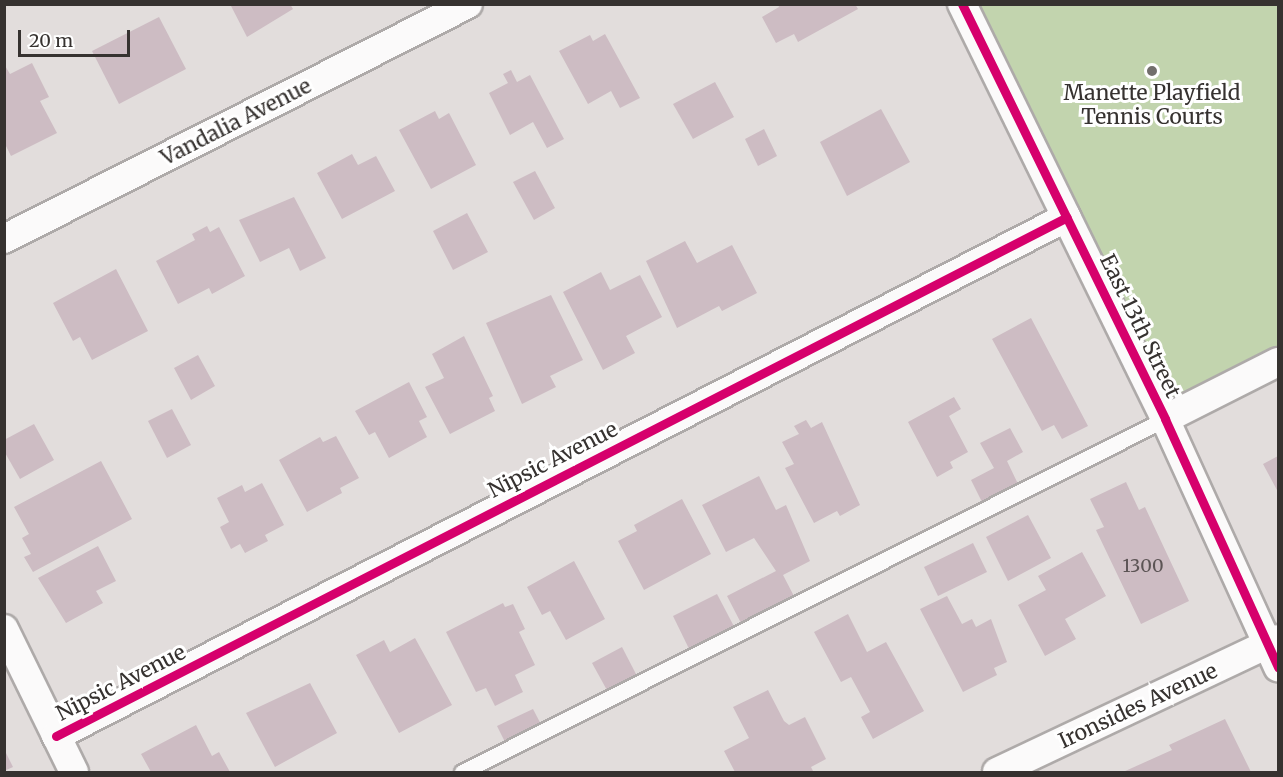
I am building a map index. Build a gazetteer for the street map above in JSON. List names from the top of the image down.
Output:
{
  "streets": {
    "street": [
      "Vandalia Avenue",
      "East 13th Street",
      "Nipsic Avenue",
      "Ironsides Avenue"
    ]
  },
  "crossings": [
    ["East 13th Street", "Nipsic Avenue"],
    ["East 13th Street", "Ironsides Avenue"]
  ],
  "places": ["Manette Playfield Tennis Courts"],
  "house_numbers": ["1300"],
  "scale_bar": "20 m"
}
